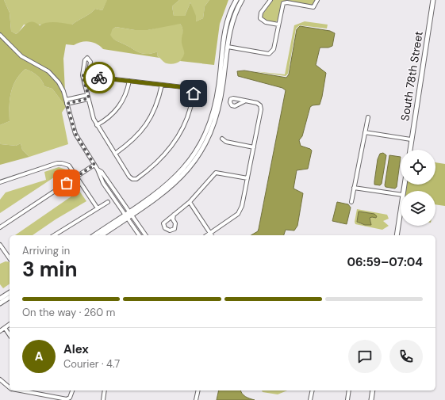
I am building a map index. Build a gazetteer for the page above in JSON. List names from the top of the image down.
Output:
{
  "streets": {
    "street": ["South 78th Street"]
  },
  "page": {
    "heading": ["3 min", "Arriving in", "06:59–07:04"],
    "panel": ["Alex", "Courier · 4.7"],
    "bar": "On the way · 260 m",
    "round": "A"
  }
}
